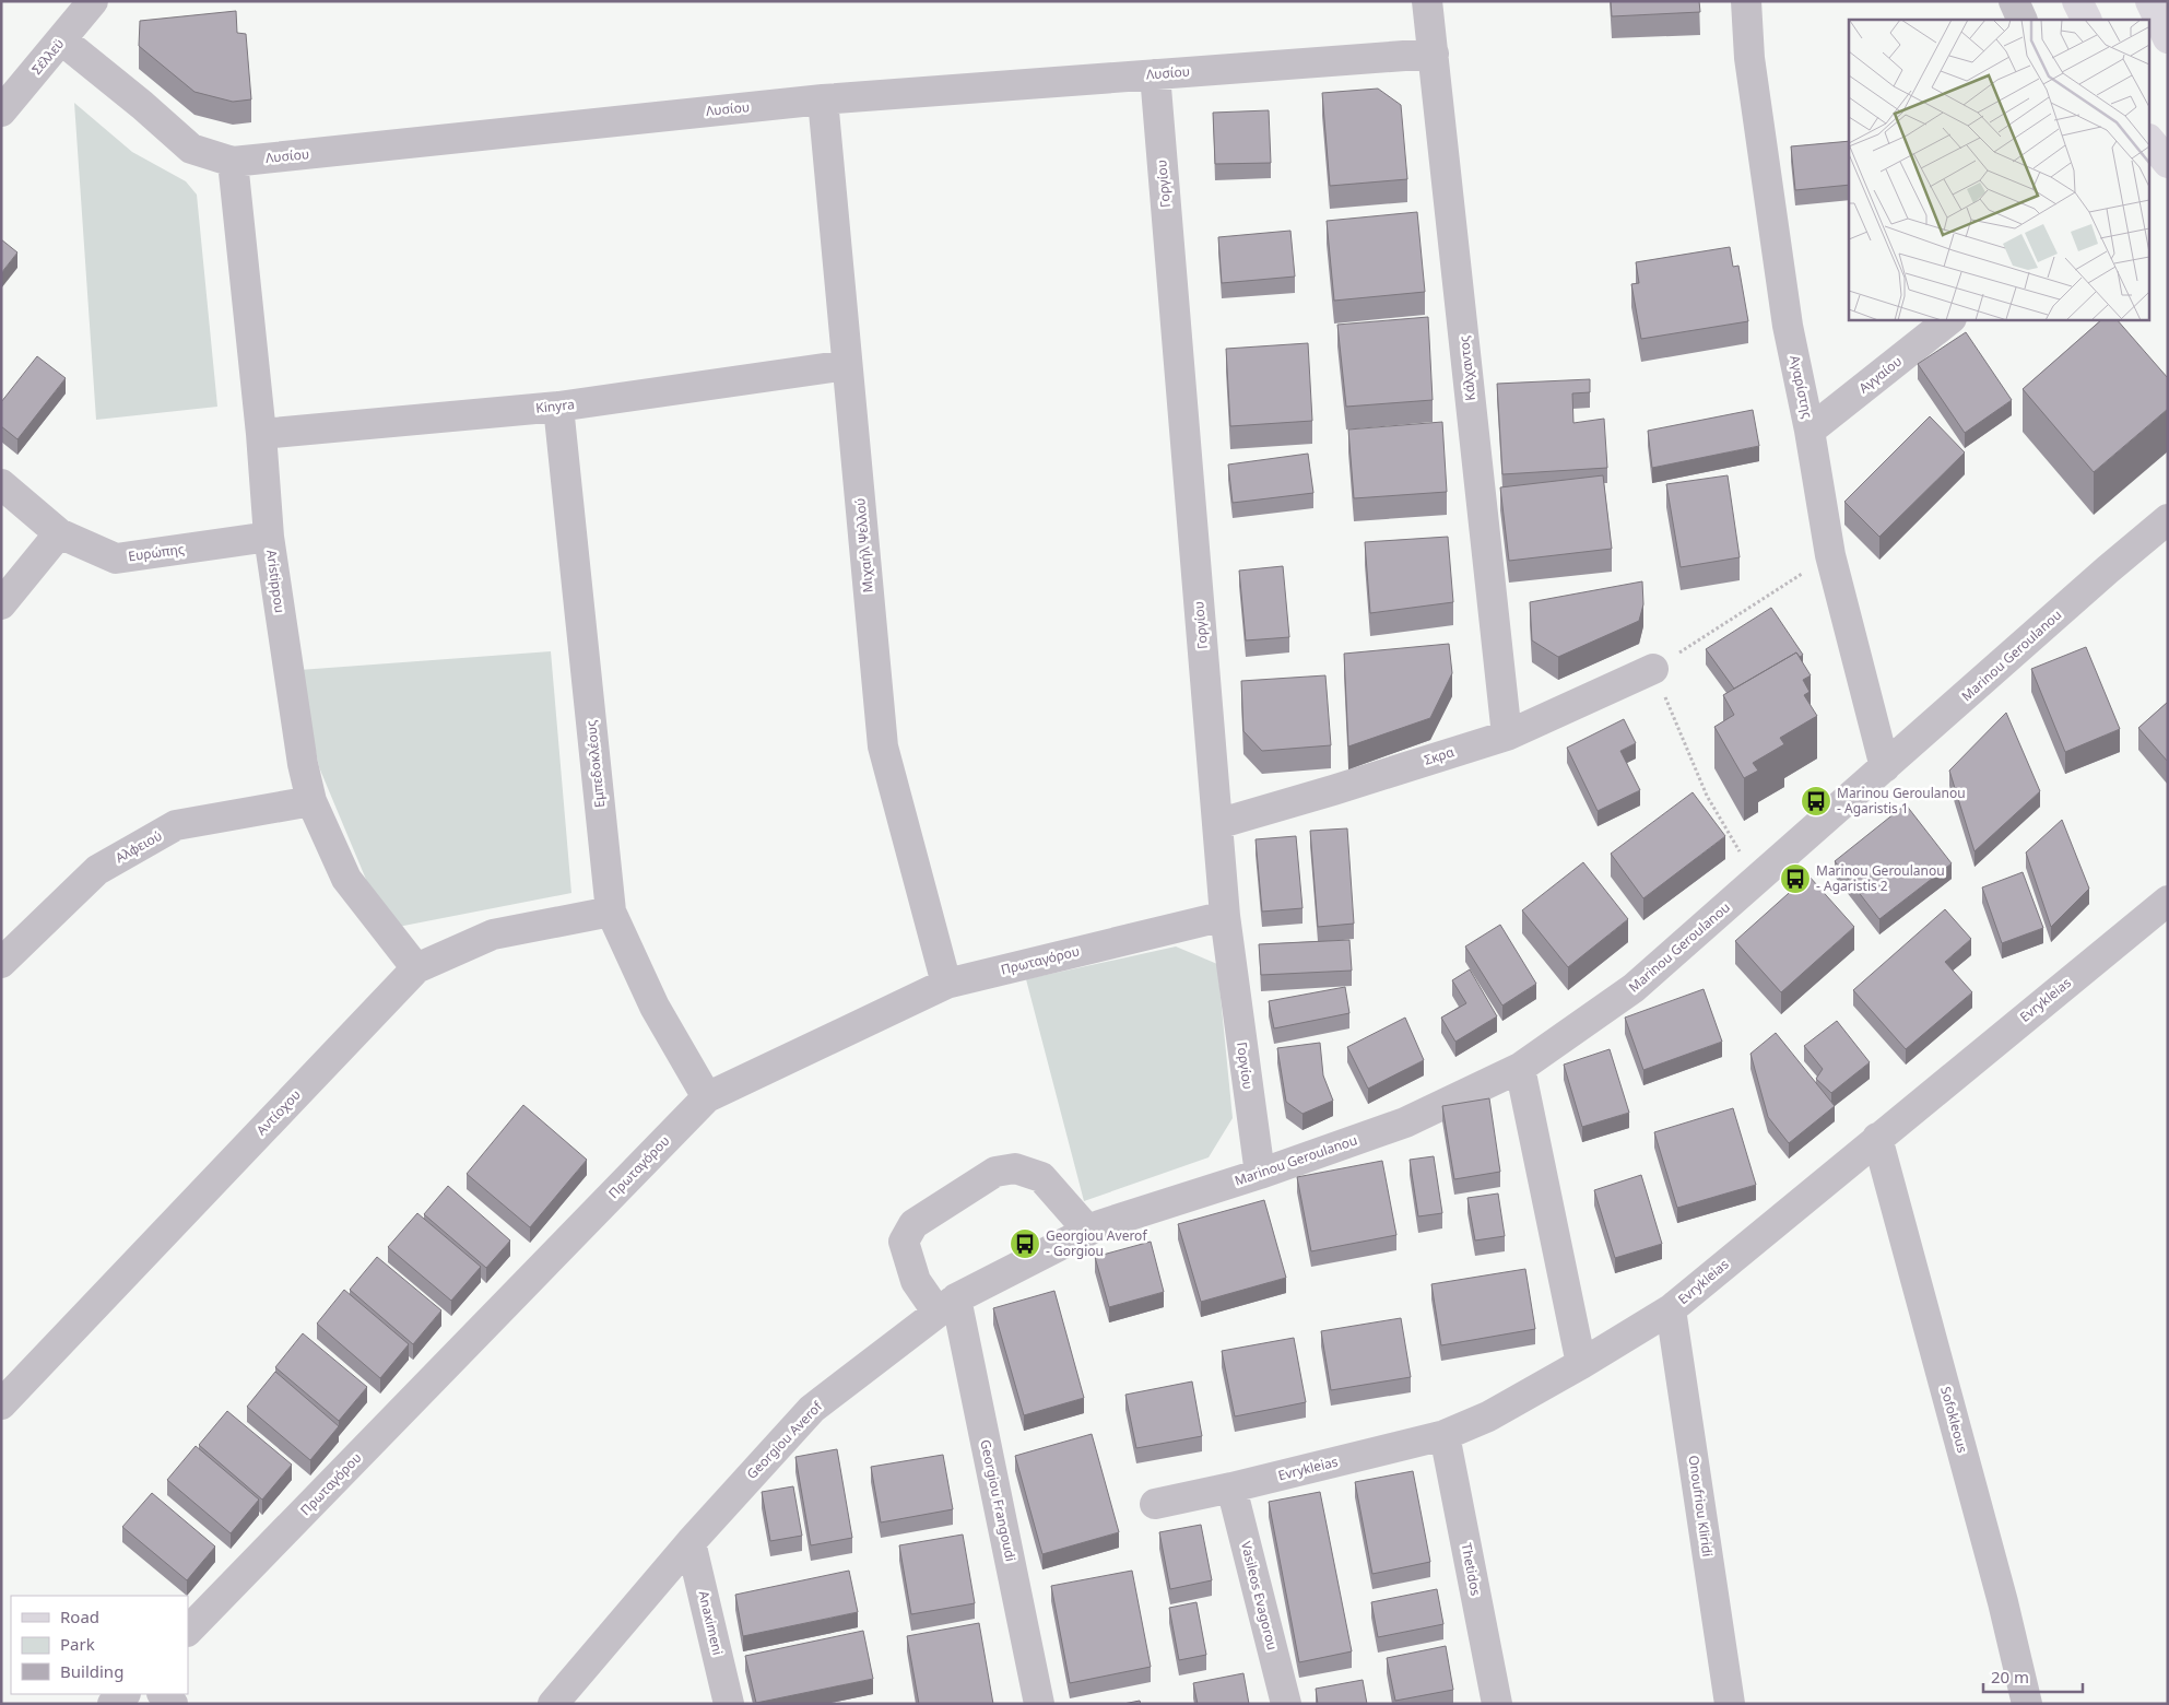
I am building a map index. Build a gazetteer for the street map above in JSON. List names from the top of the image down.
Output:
{
  "streets": {
    "street": [
      "Σέλλεϋ",
      "Λυσίου",
      "Γοργίου",
      "Κάλχαντος",
      "Αγγαίου",
      "Αγαρίστης",
      "Kinyra",
      "Μιχαήλ Ψελλού",
      "Ευρώπης",
      "Aristippou",
      "Marinou Geroulanou",
      "Σκρα",
      "Εμπεδοκλέους",
      "Αλφειού",
      "Πρωταγόρου",
      "Evrykleias",
      "Αντίοχου",
      "Sofokleous",
      "Georgiou Averof",
      "Georgiou Frangoudi",
      "Onoufriou Kliridi",
      "Thetidos",
      "Vasileos Evagorou",
      "Anaximeni"
    ]
  },
  "crossings": [
    ["Σέλλεϋ", "Λυσίου"],
    ["Λυσίου", "Γοργίου"],
    ["Λυσίου", "Κάλχαντος"],
    ["Λυσίου", "Μιχαήλ Ψελλού"],
    ["Λυσίου", "Aristippou"],
    ["Γοργίου", "Marinou Geroulanou"],
    ["Γοργίου", "Σκρα"],
    ["Γοργίου", "Πρωταγόρου"],
    ["Κάλχαντος", "Σκρα"],
    ["Αγγαίου", "Αγαρίστης"],
    ["Αγαρίστης", "Marinou Geroulanou"],
    ["Kinyra", "Μιχαήλ Ψελλού"],
    ["Kinyra", "Aristippou"],
    ["Kinyra", "Εμπεδοκλέους"],
    ["Μιχαήλ Ψελλού", "Πρωταγόρου"],
    ["Ευρώπης", "Aristippou"],
    ["Aristippou", "Αλφειού"],
    ["Aristippou", "Αντίοχου"],
    ["Marinou Geroulanou", "Georgiou Averof"],
    ["Εμπεδοκλέους", "Πρωταγόρου"],
    ["Εμπεδοκλέους", "Αντίοχου"],
    ["Evrykleias", "Sofokleous"],
    ["Evrykleias", "Onoufriou Kliridi"],
    ["Evrykleias", "Thetidos"],
    ["Evrykleias", "Vasileos Evagorou"],
    ["Georgiou Averof", "Georgiou Frangoudi"],
    ["Georgiou Averof", "Anaximeni"]
  ],
  "places": {
    "bus stop": ["Marinou Geroulanou - Agaristis 1", "Marinou Geroulanou - Agaristis 2", "Georgiou Averof - Gorgiou"]
  },
  "legend": ["Road", "Park", "Building"],
  "scale_bar": "20 m"
}
